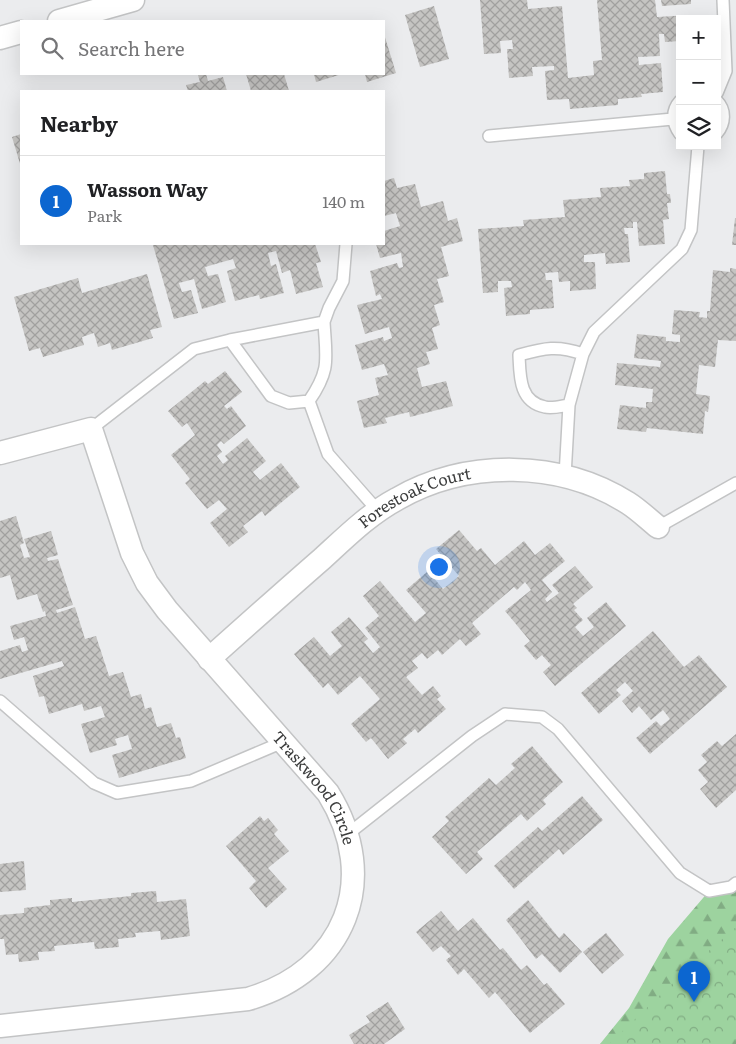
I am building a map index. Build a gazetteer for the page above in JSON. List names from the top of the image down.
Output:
{
  "streets": {
    "street": ["Forestoak Court", "Traskwood Circle"]
  },
  "crossings": [
    ["Forestoak Court", "Traskwood Circle"]
  ],
  "page": {
    "map_buttons": ["+", "−"],
    "search": "Search here",
    "heading": "Nearby",
    "list": [
      {
        "mark": "1",
        "name": "Wasson Way",
        "note": "Park",
        "value": "140 m"
      }
    ],
    "pins": "1"
  }
}
